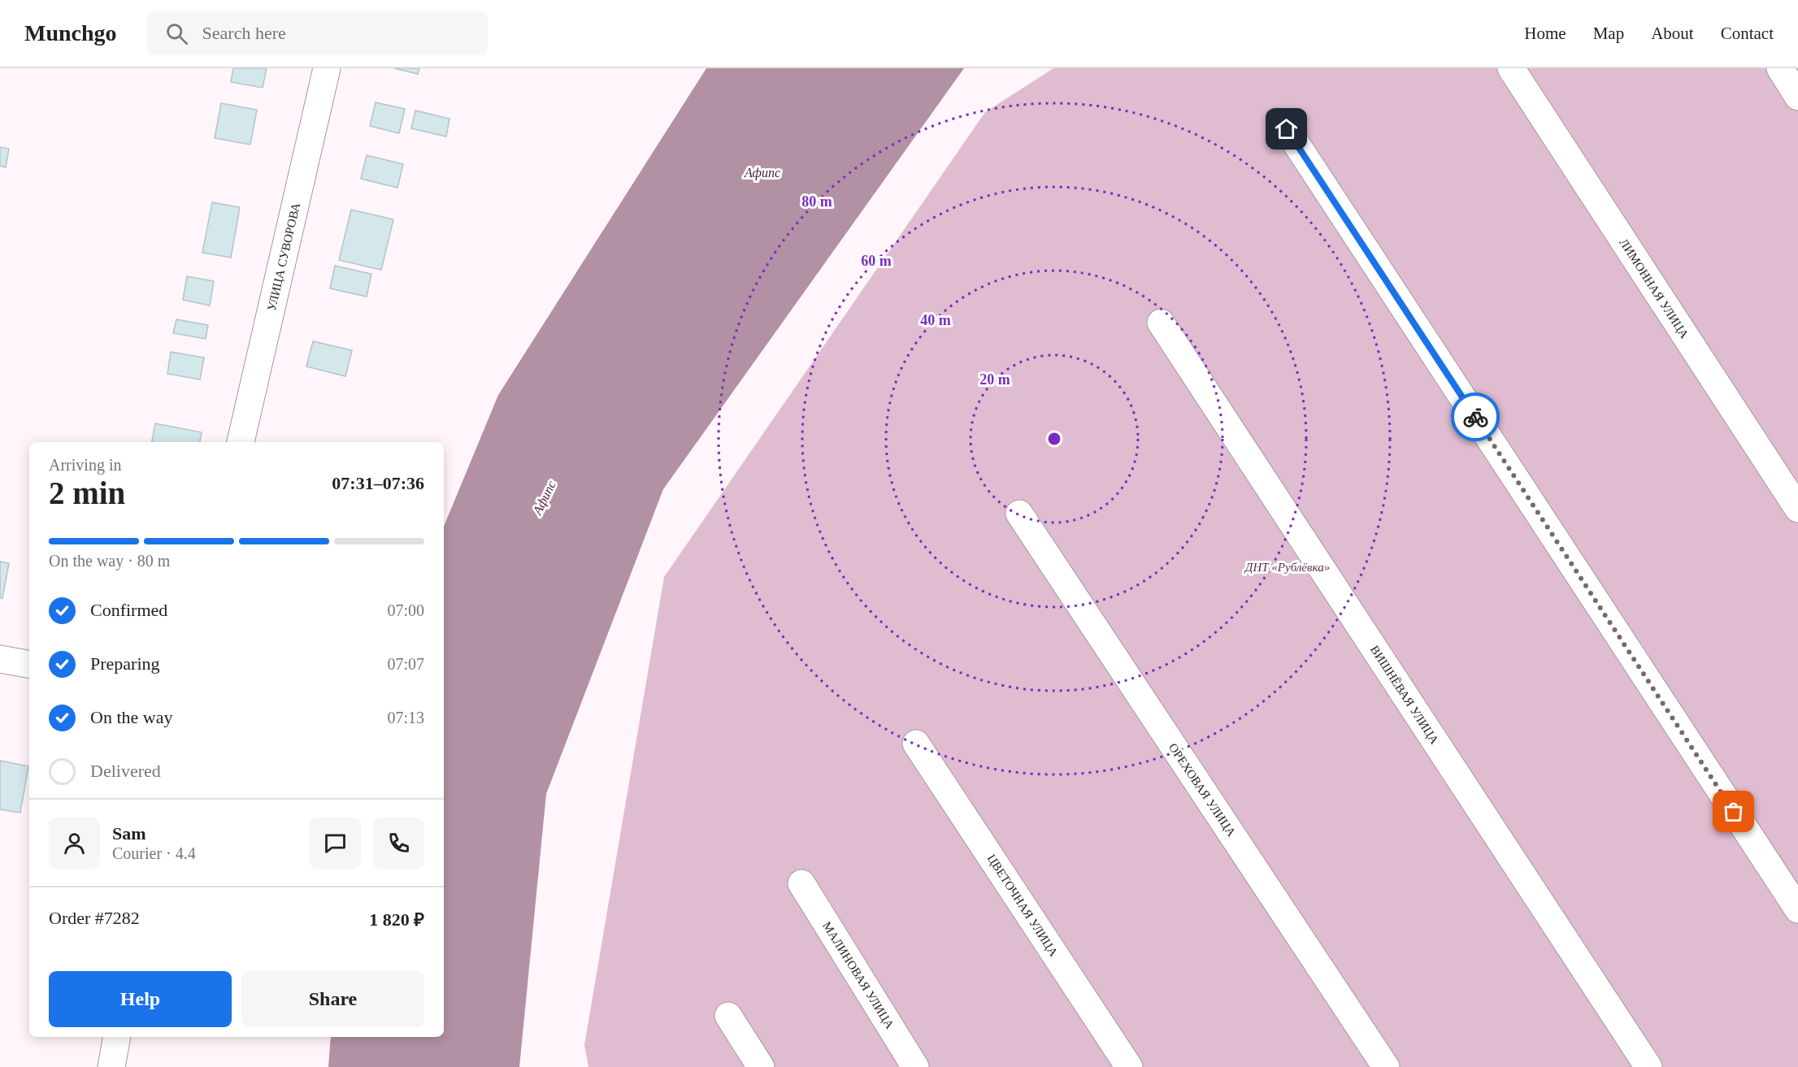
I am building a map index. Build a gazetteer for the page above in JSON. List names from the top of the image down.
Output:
{
  "streets": {
    "street": [
      "УЛИЦА СУВОРОВА",
      "ЛИМОННАЯ УЛИЦА",
      "ВИШНЁВАЯ УЛИЦА",
      "ОРЕХОВАЯ УЛИЦА",
      "ЦВЕТОЧНАЯ УЛИЦА",
      "МАЛИНОВАЯ УЛИЦА"
    ]
  },
  "water": ["Афипс"],
  "parks": ["ДНТ «Рублёвка»"],
  "page": {
    "header": "Munchgo",
    "search": "Search here",
    "nav": [
      "Home",
      "Map",
      "About",
      "Contact"
    ],
    "heading": ["2 min", "Arriving in", "07:31–07:36"],
    "panel": [
      "Sam",
      "Courier · 4.4",
      "Order #7282",
      "1 820 ₽"
    ],
    "bar": "On the way · 80 m",
    "list": [
      ["Confirmed", "07:00"],
      ["Preparing", "07:07"],
      ["On the way", "07:13"],
      "Delivered"
    ],
    "buttons": ["Help", "Share"]
  },
  "rings": [
    "80 m",
    "60 m",
    "40 m",
    "20 m"
  ]
}
